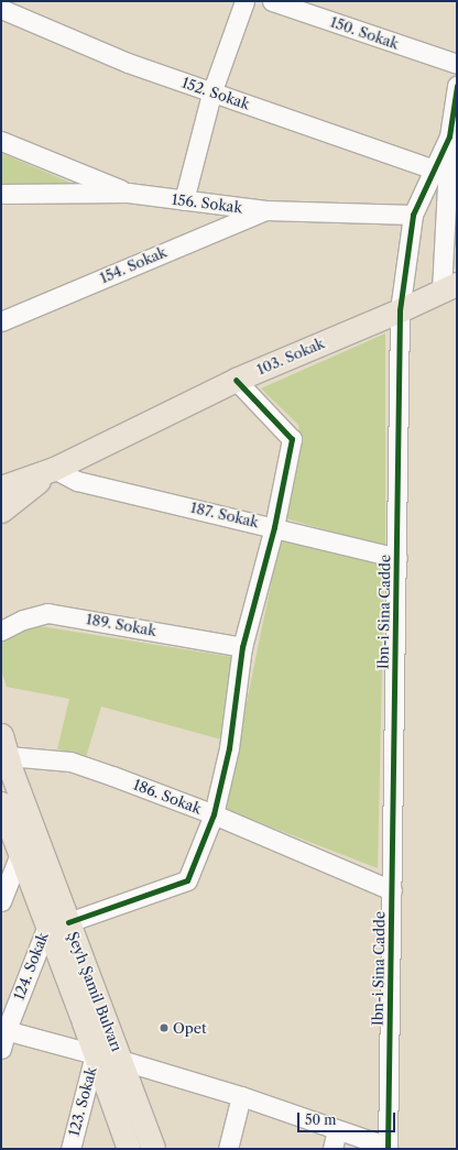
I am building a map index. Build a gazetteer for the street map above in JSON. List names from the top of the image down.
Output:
{
  "streets": {
    "main road": ["103. Sokak", "Şeyh Şamil Bulvarı"],
    "street": [
      "150. Sokak",
      "152. Sokak",
      "156. Sokak",
      "154. Sokak",
      "187. Sokak",
      "Ibn-i Sina Cadde",
      "189. Sokak",
      "186. Sokak",
      "124. Sokak",
      "123. Sokak"
    ]
  },
  "crossings": [
    ["152. Sokak", "Ibn-i Sina Cadde"],
    ["156. Sokak", "154. Sokak"],
    ["156. Sokak", "Ibn-i Sina Cadde"],
    ["103. Sokak", "187. Sokak"],
    ["103. Sokak", "Ibn-i Sina Cadde"],
    ["187. Sokak", "Ibn-i Sina Cadde"],
    ["Ibn-i Sina Cadde", "186. Sokak"],
    ["186. Sokak", "Şeyh Şamil Bulvarı"],
    ["124. Sokak", "Şeyh Şamil Bulvarı"],
    ["124. Sokak", "123. Sokak"],
    ["Şeyh Şamil Bulvarı", "123. Sokak"]
  ],
  "places": ["Opet"],
  "scale_bar": "50 m"
}
